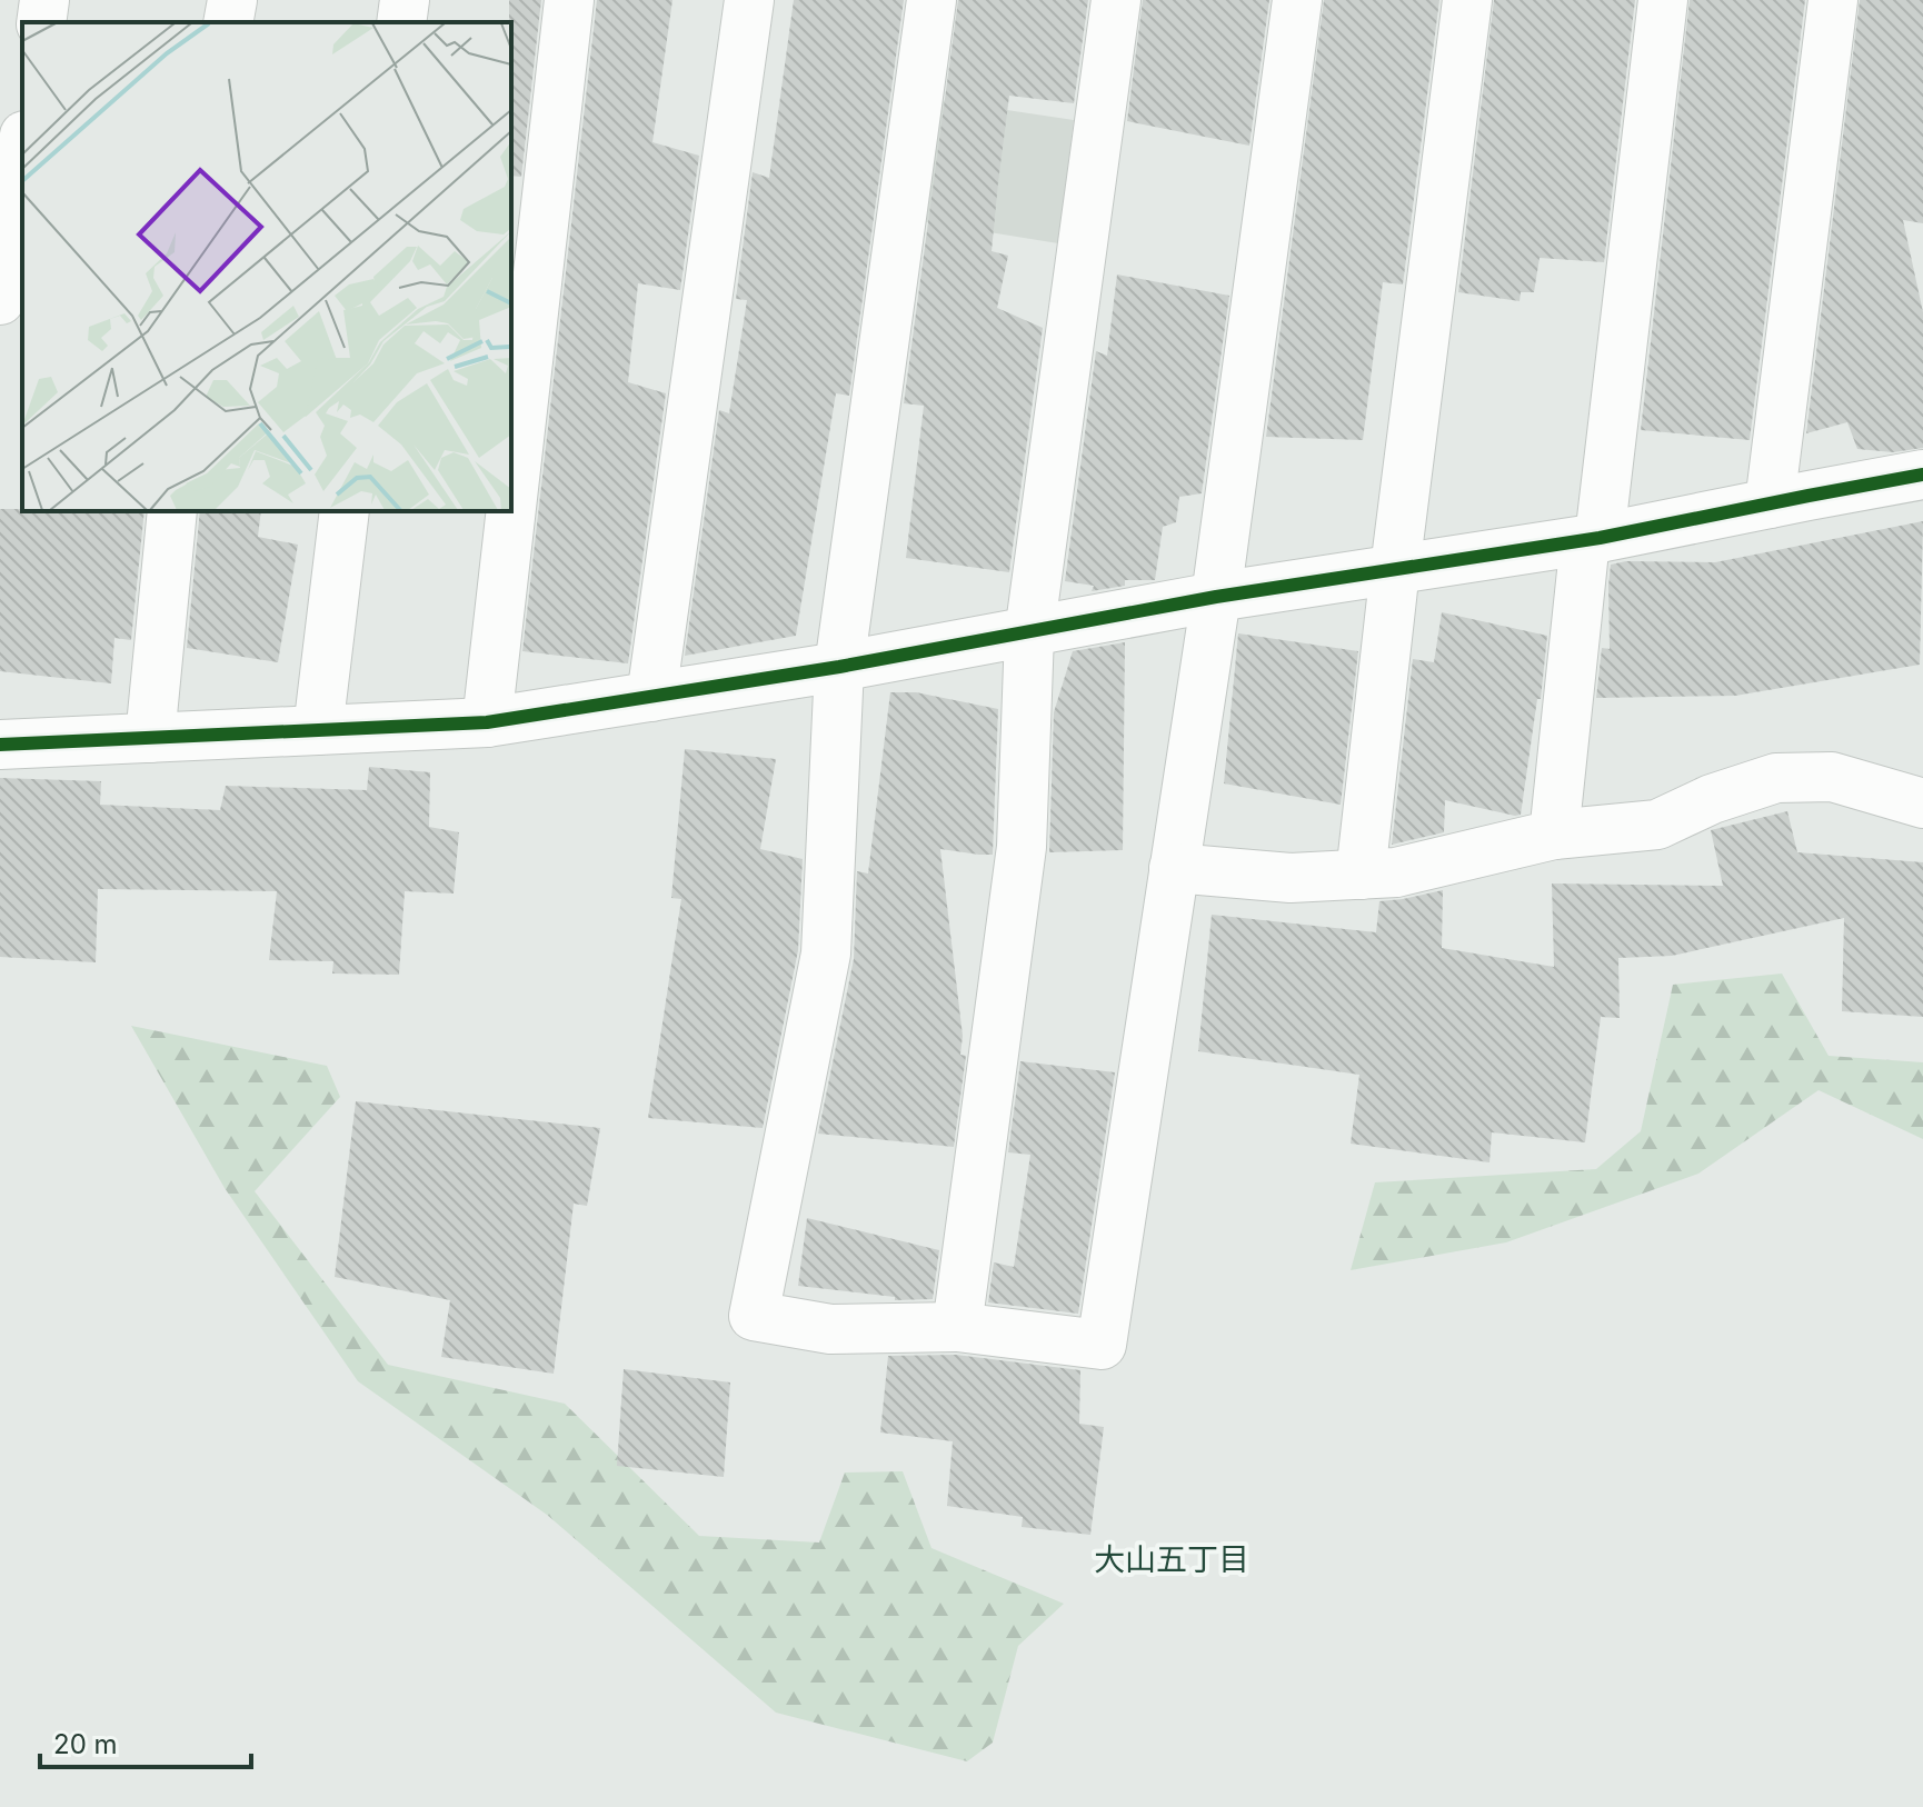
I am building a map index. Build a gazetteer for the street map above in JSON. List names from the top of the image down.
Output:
{
  "districts": ["大山五丁目"],
  "scale_bar": "20 m"
}
